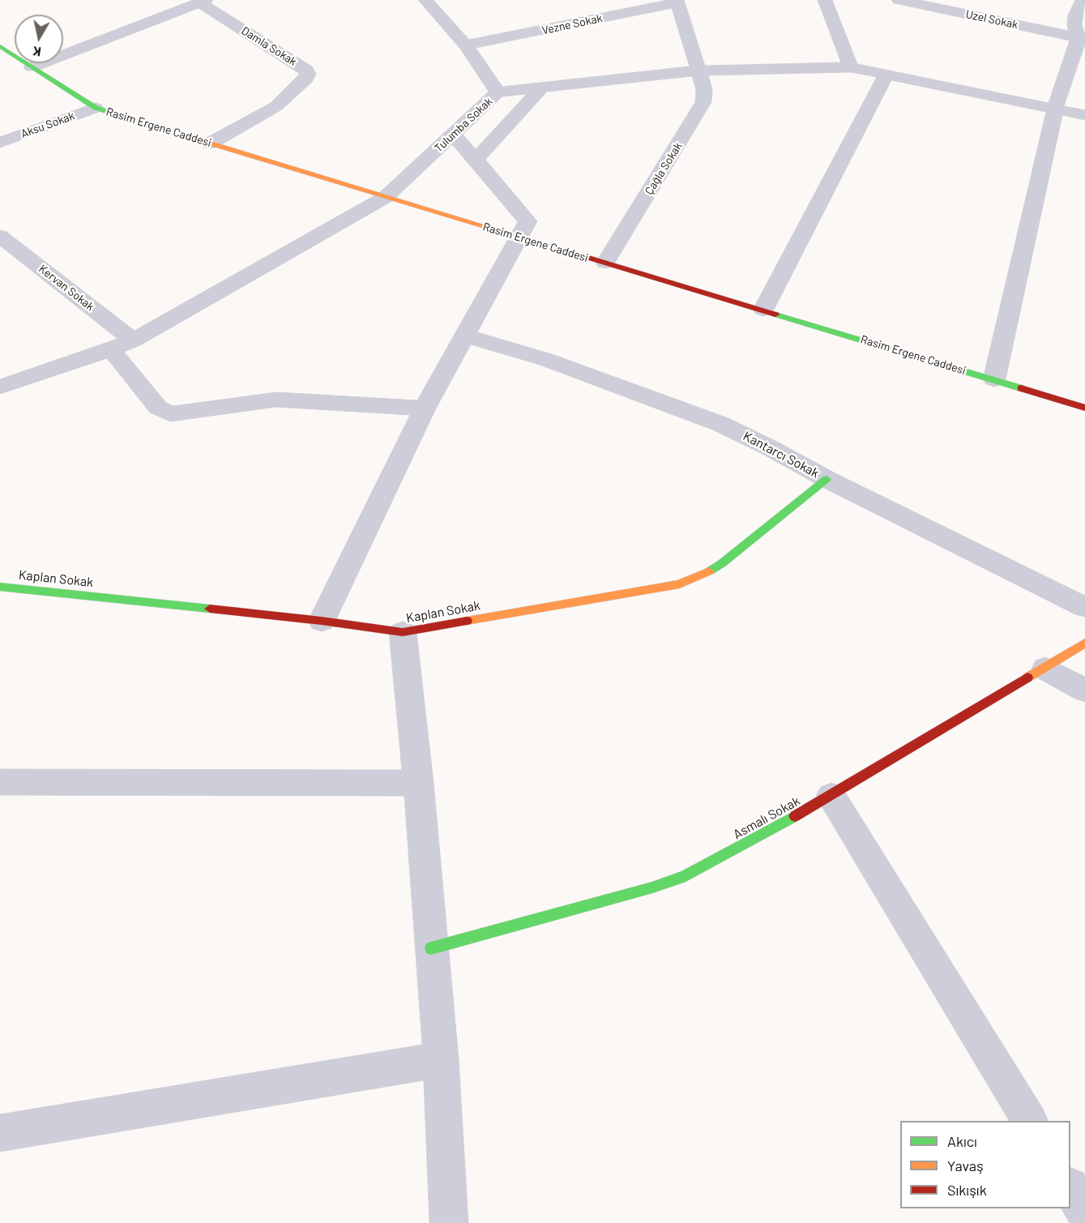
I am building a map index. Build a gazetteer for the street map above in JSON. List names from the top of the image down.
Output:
{
  "streets": {
    "main road": ["Rasim Ergene Caddesi", "Kaplan Sokak", "Asmalı Sokak"],
    "street": [
      "Uzel Sokak",
      "Vezne Sokak",
      "Damla Sokak",
      "Aksu Sokak",
      "Tulumba Sokak",
      "Çağla Sokak",
      "Kervan Sokak",
      "Kantarcı Sokak"
    ]
  },
  "crossings": [
    ["Vezne Sokak", "Tulumba Sokak"],
    ["Vezne Sokak", "Çağla Sokak"],
    ["Damla Sokak", "Rasim Ergene Caddesi"],
    ["Aksu Sokak", "Rasim Ergene Caddesi"],
    ["Tulumba Sokak", "Rasim Ergene Caddesi"],
    ["Tulumba Sokak", "Kervan Sokak"],
    ["Rasim Ergene Caddesi", "Çağla Sokak"],
    ["Kantarcı Sokak", "Kaplan Sokak"]
  ],
  "legend": ["Akıcı", "Yavaş", "Sıkışık"],
  "north": "bottom"
}
